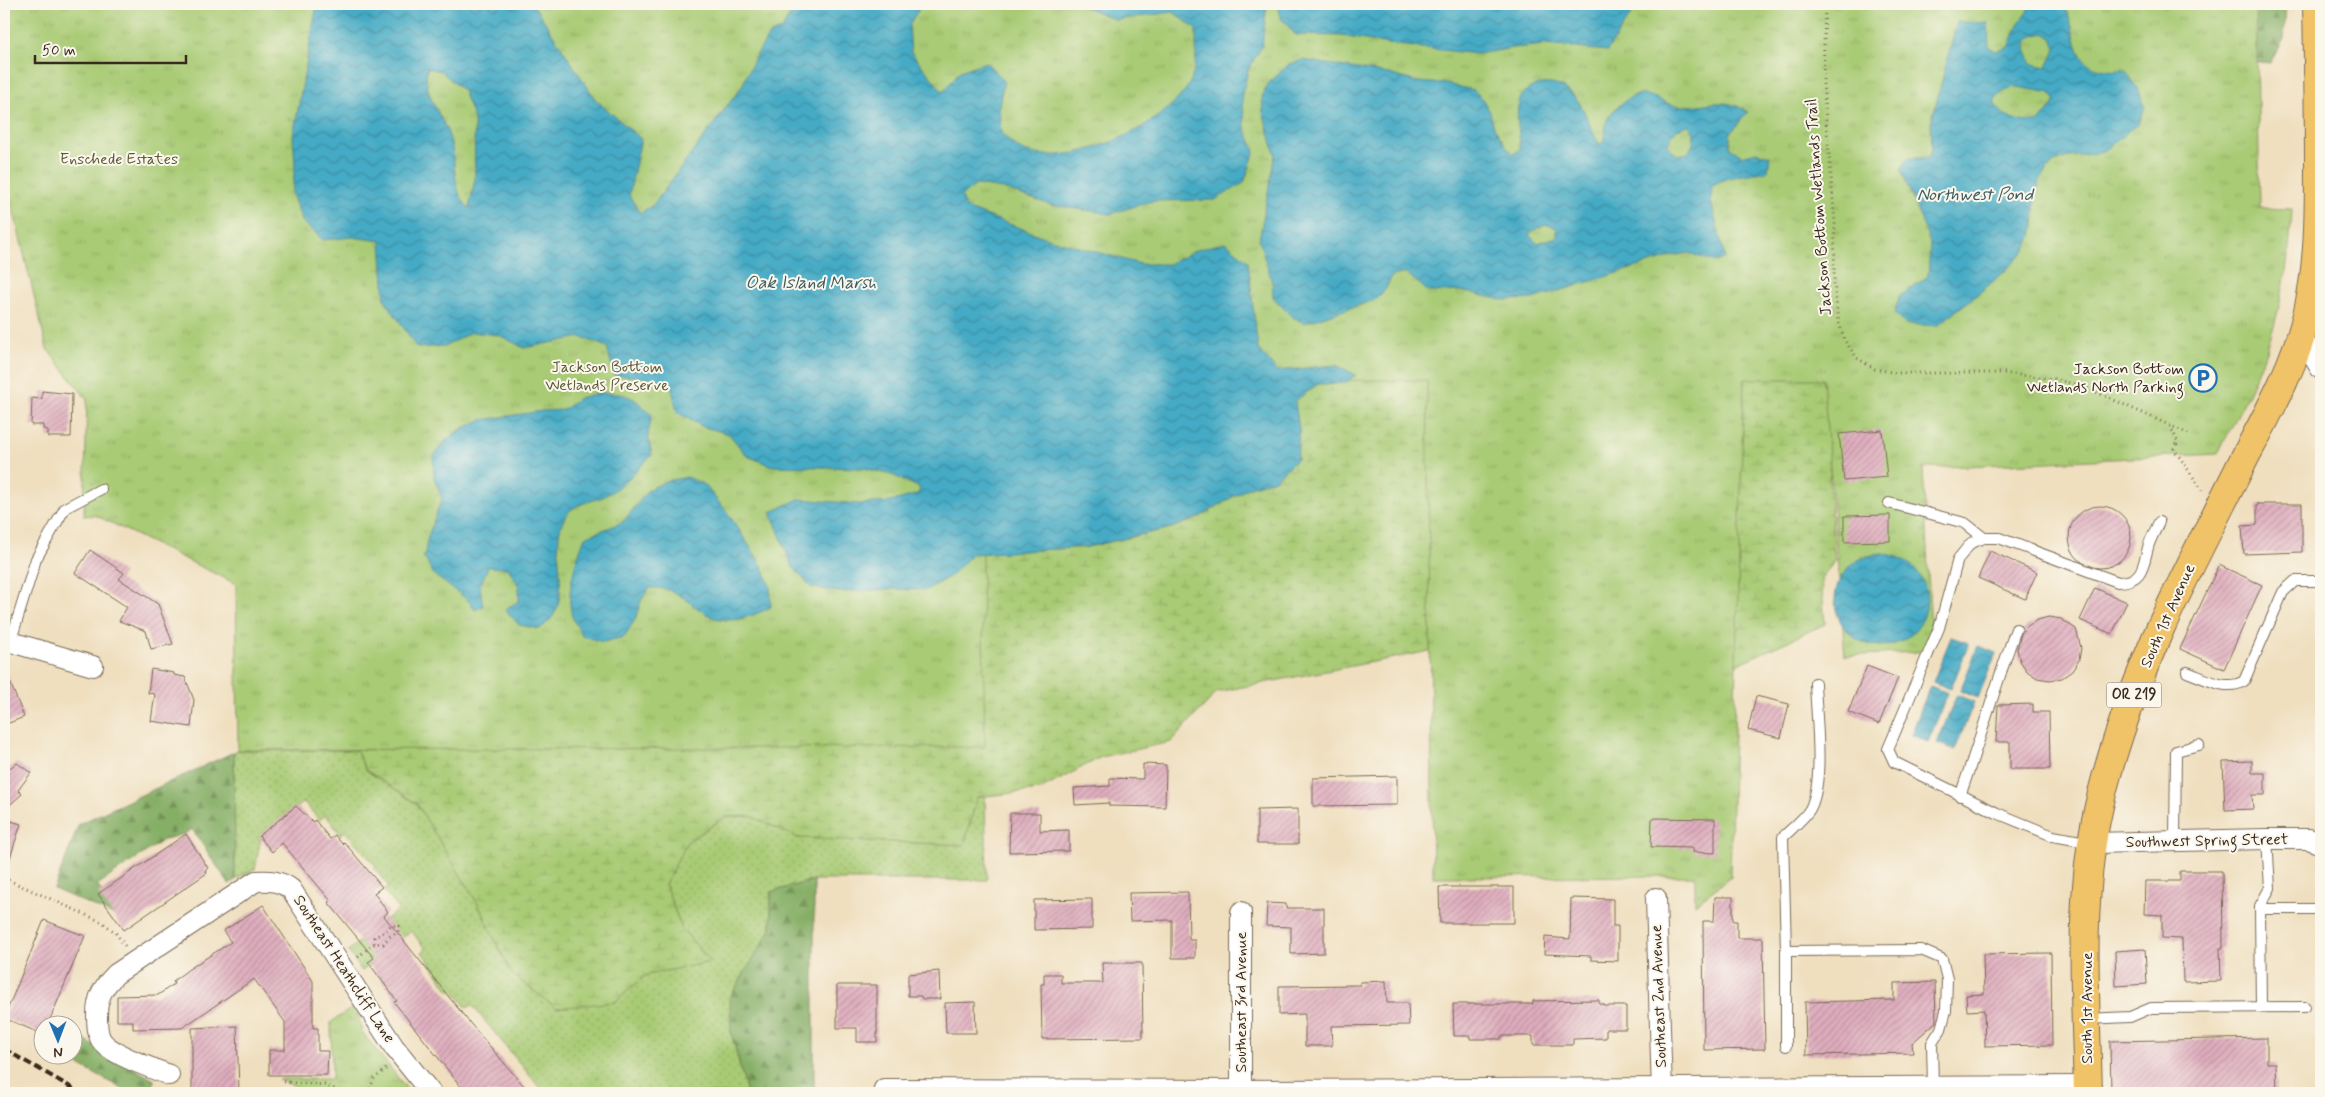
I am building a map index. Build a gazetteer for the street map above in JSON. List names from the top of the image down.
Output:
{
  "streets": {
    "main road": ["South 1st Avenue", "OR 219"],
    "street": [
      "Southwest Spring Street",
      "Southeast Heathcliff Lane",
      "Southeast 2nd Avenue",
      "Southeast 3rd Avenue"
    ],
    "path": ["Jackson Bottom Wetlands Trail"]
  },
  "crossings": [
    ["South 1st Avenue", "OR 219"],
    ["South 1st Avenue", "Southwest Spring Street"]
  ],
  "water": ["Northwest Pond", "Oak Island Marsh"],
  "parks": ["Enschede Estates", "Jackson Bottom Wetlands Preserve"],
  "places": {
    "parking": ["Jackson Bottom Wetlands North Parking"]
  },
  "scale_bar": "50 m",
  "north": "bottom"
}
